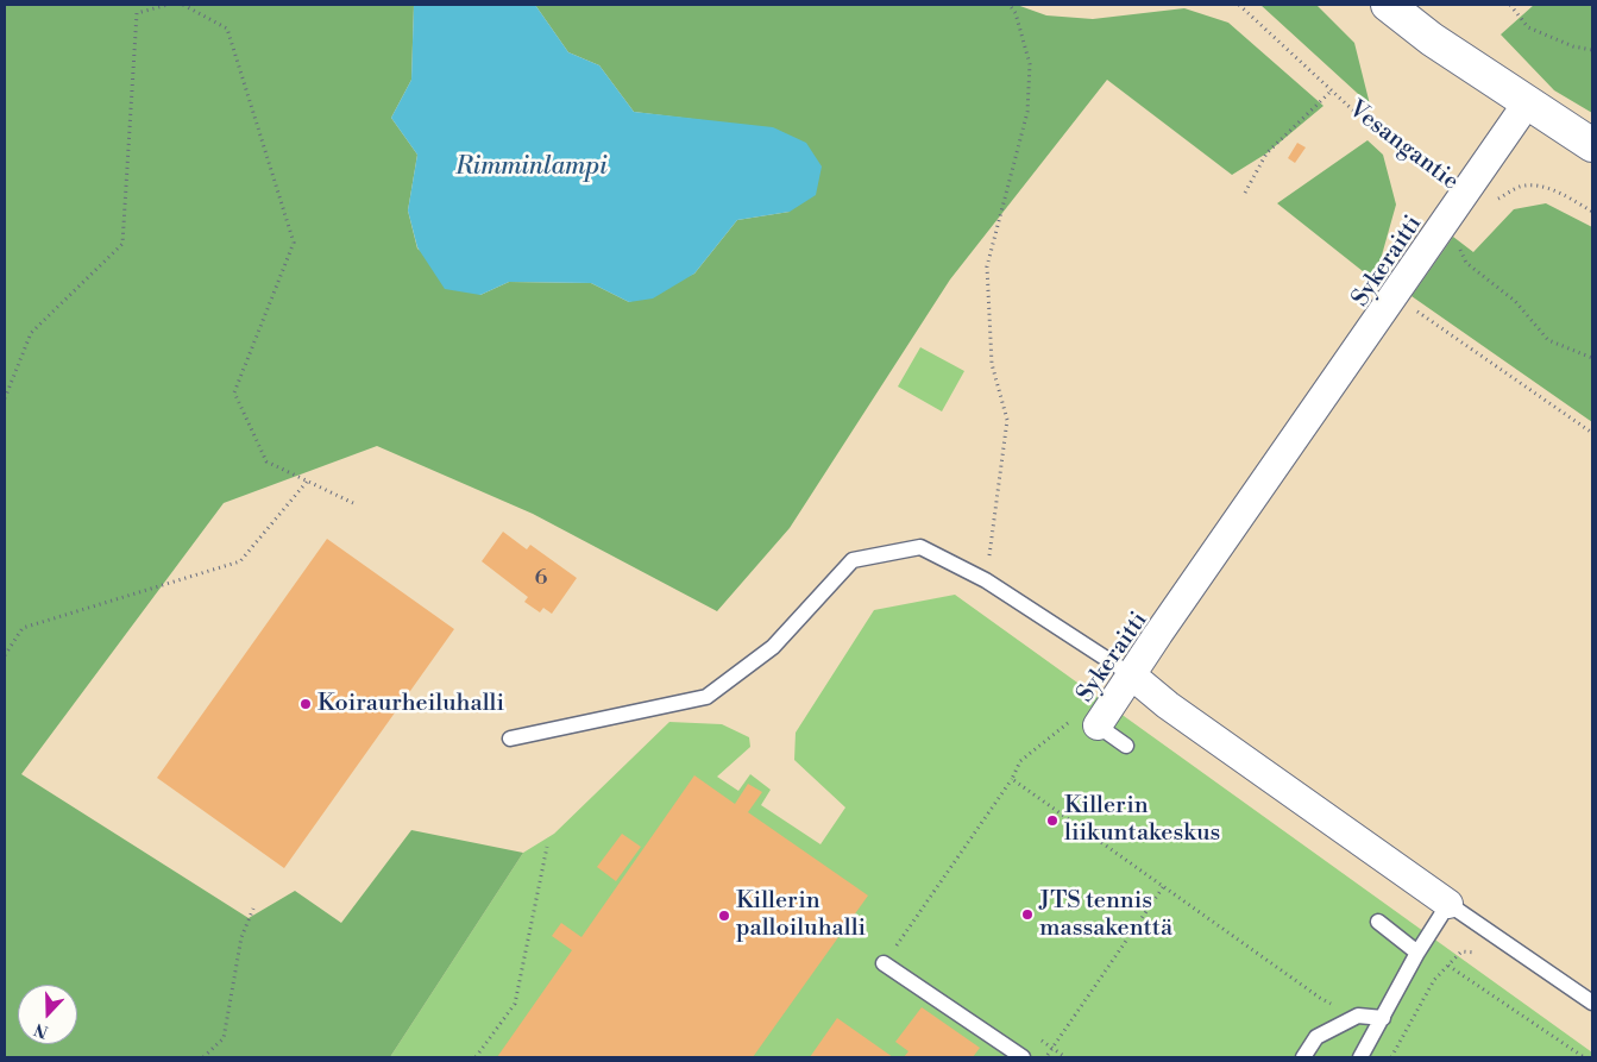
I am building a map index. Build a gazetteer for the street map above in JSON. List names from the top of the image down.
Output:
{
  "streets": {
    "street": ["Sykeraitti"],
    "path": ["Vesangantie"]
  },
  "crossings": [
    ["Vesangantie", "Sykeraitti"]
  ],
  "water": ["Rimminlampi"],
  "places": [
    "Koiraurheiluhalli",
    "Killerin liikuntakeskus",
    "JTS tennis massakenttä",
    "Killerin palloiluhalli"
  ],
  "house_numbers": ["6"],
  "north": "bottom"
}
